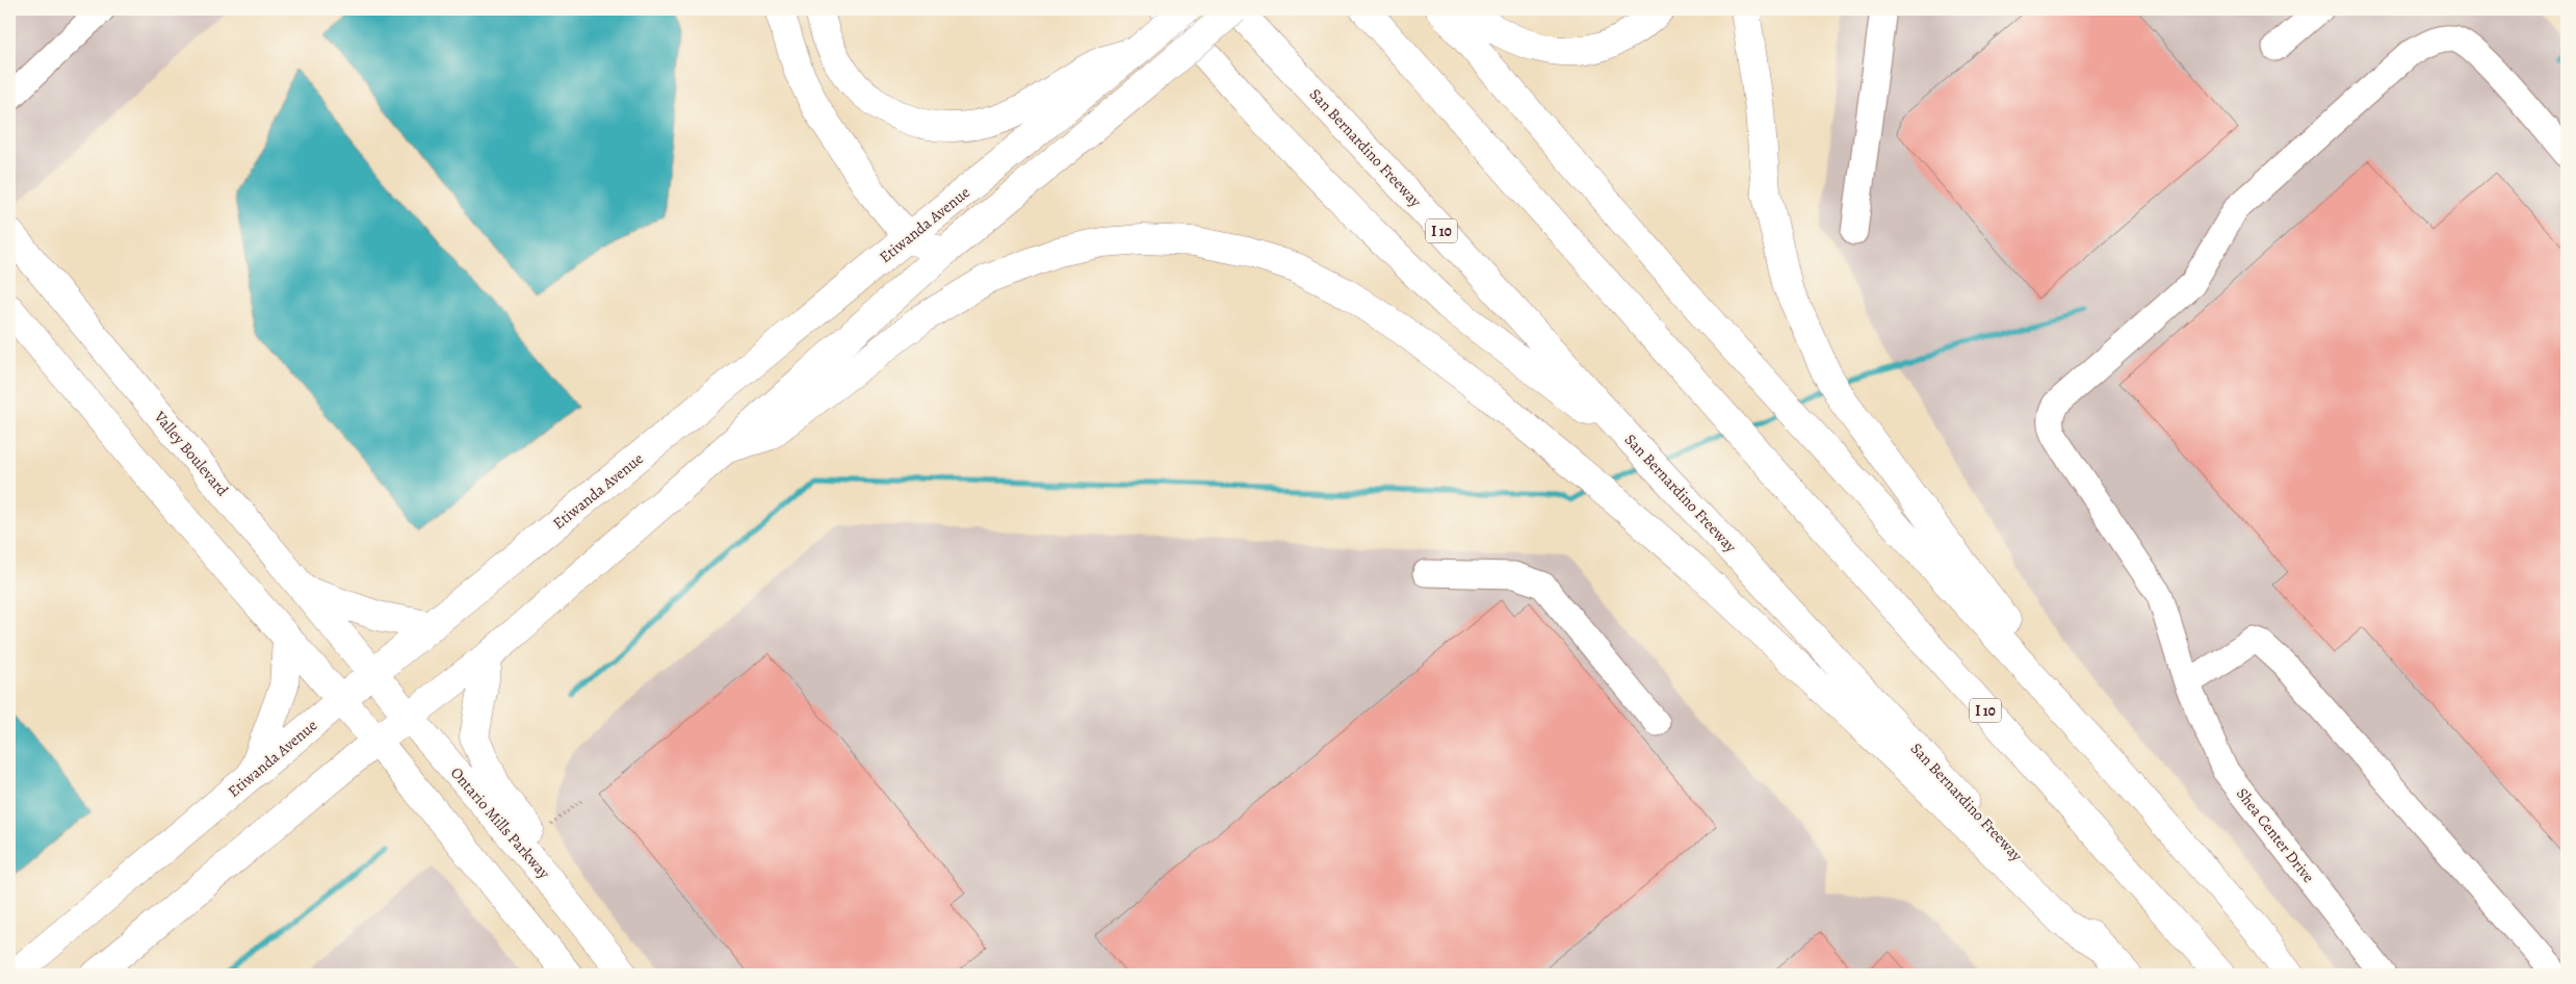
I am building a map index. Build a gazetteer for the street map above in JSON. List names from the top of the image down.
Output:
{
  "streets": {
    "main road": [
      "San Bernardino Freeway",
      "Etiwanda Avenue",
      "I 10",
      "Valley Boulevard",
      "Ontario Mills Parkway"
    ],
    "street": ["Shea Center Drive"]
  },
  "crossings": [
    ["San Bernardino Freeway", "Etiwanda Avenue"],
    ["Etiwanda Avenue", "Valley Boulevard"],
    ["Etiwanda Avenue", "Ontario Mills Parkway"],
    ["Valley Boulevard", "Ontario Mills Parkway"]
  ]
}
